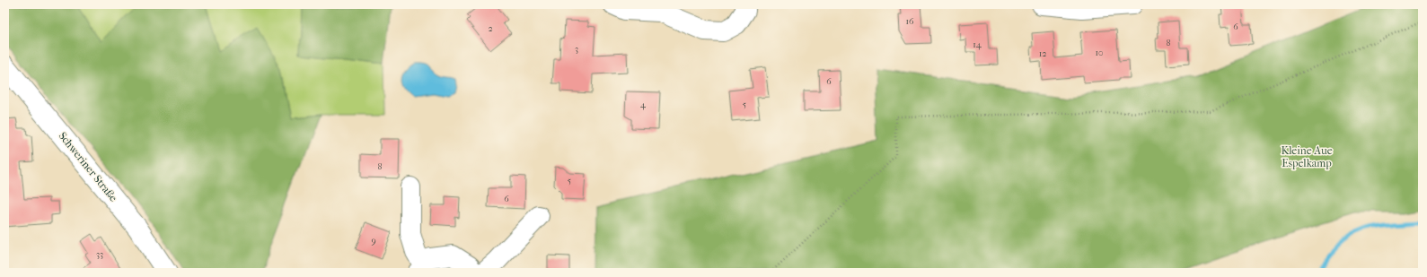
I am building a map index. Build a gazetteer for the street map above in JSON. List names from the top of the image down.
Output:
{
  "streets": {
    "street": ["Schweriner Straße"]
  },
  "parks": ["Kleine Aue Espelkamp"],
  "house_numbers": [
    "16",
    "6",
    "2",
    "8",
    "14",
    "3",
    "10",
    "12",
    "6",
    "4",
    "5",
    "8",
    "5",
    "6",
    "9",
    "33"
  ]
}
